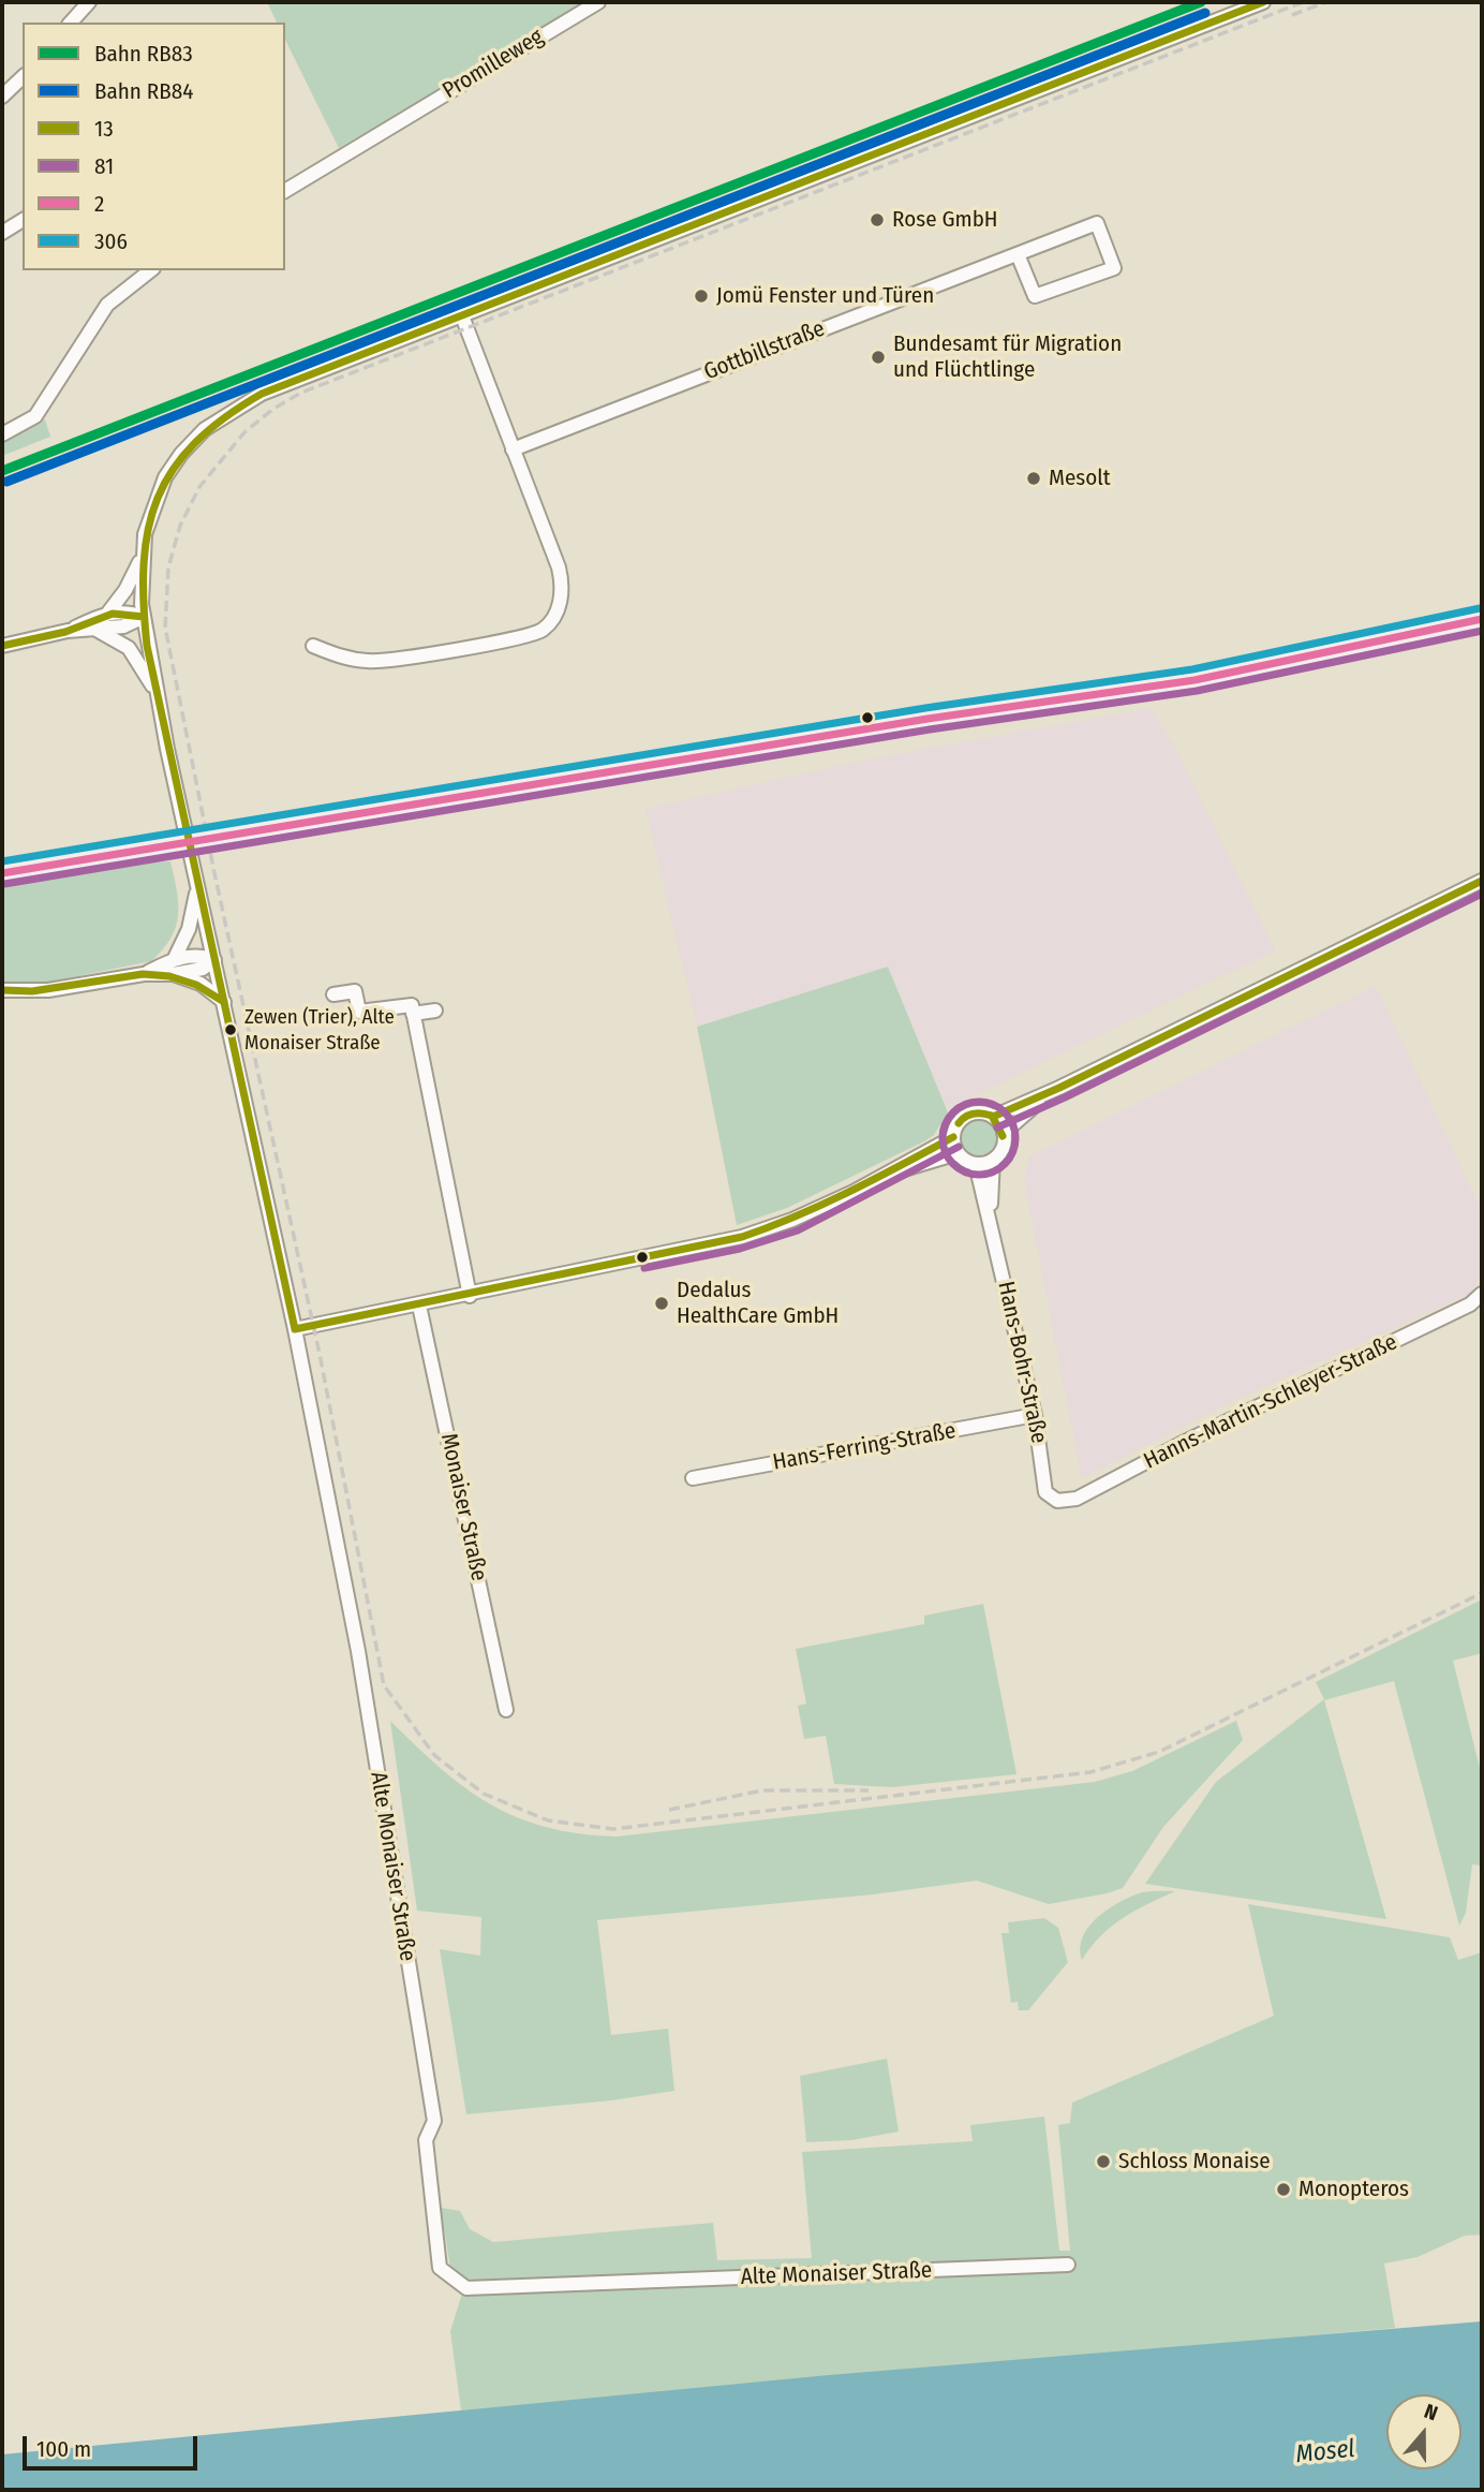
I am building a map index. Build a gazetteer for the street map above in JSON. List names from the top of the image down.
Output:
{
  "streets": {
    "street": [
      "Promilleweg",
      "Gottbillstraße",
      "Hans-Bohr-Straße",
      "Hanns-Martin-Schleyer-Straße",
      "Hans-Ferring-Straße",
      "Monaiser Straße",
      "Alte Monaiser Straße"
    ]
  },
  "crossings": [
    ["Hans-Bohr-Straße", "Hanns-Martin-Schleyer-Straße"],
    ["Hans-Bohr-Straße", "Hans-Ferring-Straße"]
  ],
  "water": ["Mosel"],
  "places": [
    "Rose GmbH",
    "Jomü Fenster und Türen",
    "Bundesamt für Migration und Flüchtlinge",
    "Mesolt",
    "Zewen (Trier), Alte Monaiser Straße",
    "Dedalus HealthCare GmbH",
    "Schloss Monaise",
    "Monopteros"
  ],
  "lines": [
    "rail line RB83",
    "transit line 13",
    "rail line RB84",
    "transit line 306",
    "transit line 2",
    "transit line 81"
  ],
  "legend": [
    "Bahn RB83",
    "Bahn RB84",
    "13",
    "81",
    "2",
    "306"
  ],
  "scale_bar": "100 m",
  "north": "top"
}
